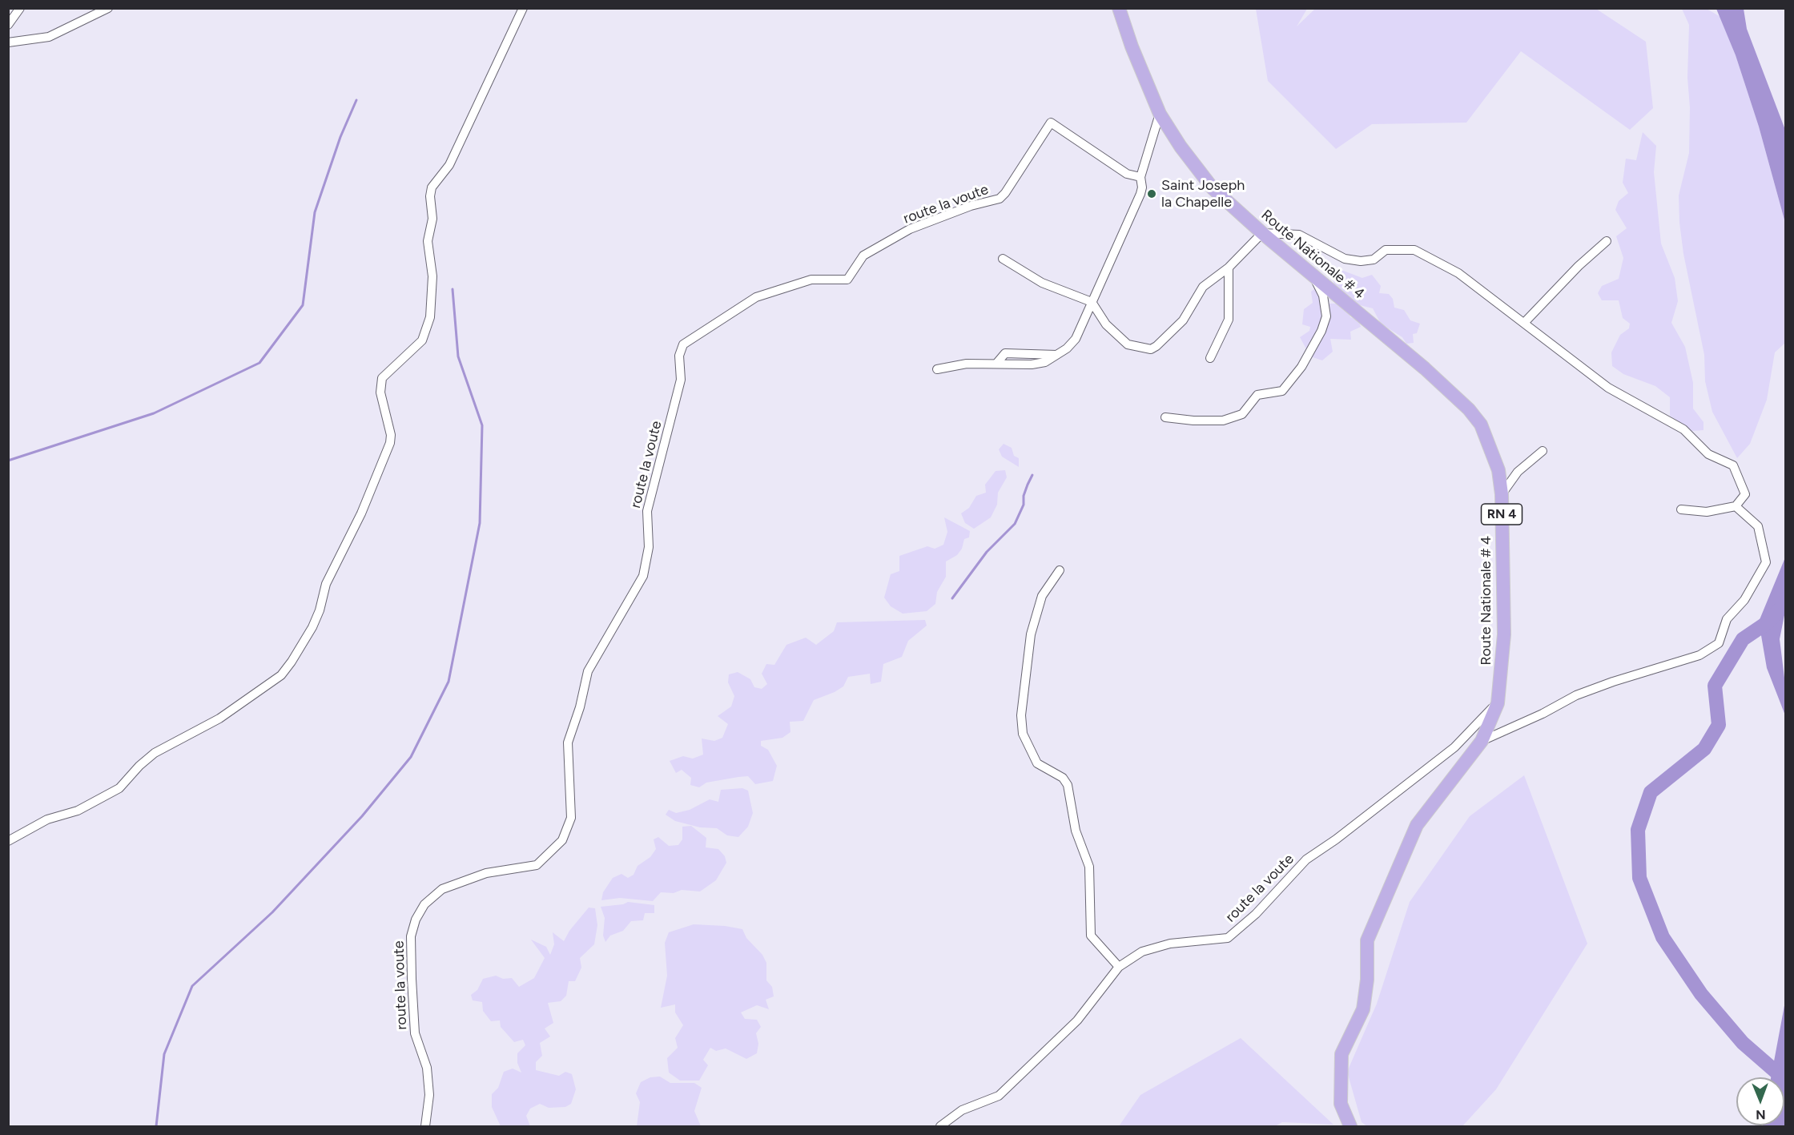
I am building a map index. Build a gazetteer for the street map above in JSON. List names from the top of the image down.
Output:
{
  "streets": {
    "main road": ["Route Nationale # 4", "RN 4"],
    "street": ["route la voute"]
  },
  "crossings": [
    ["route la voute", "Route Nationale # 4"]
  ],
  "places": ["Saint Joseph la Chapelle"],
  "north": "bottom"
}
